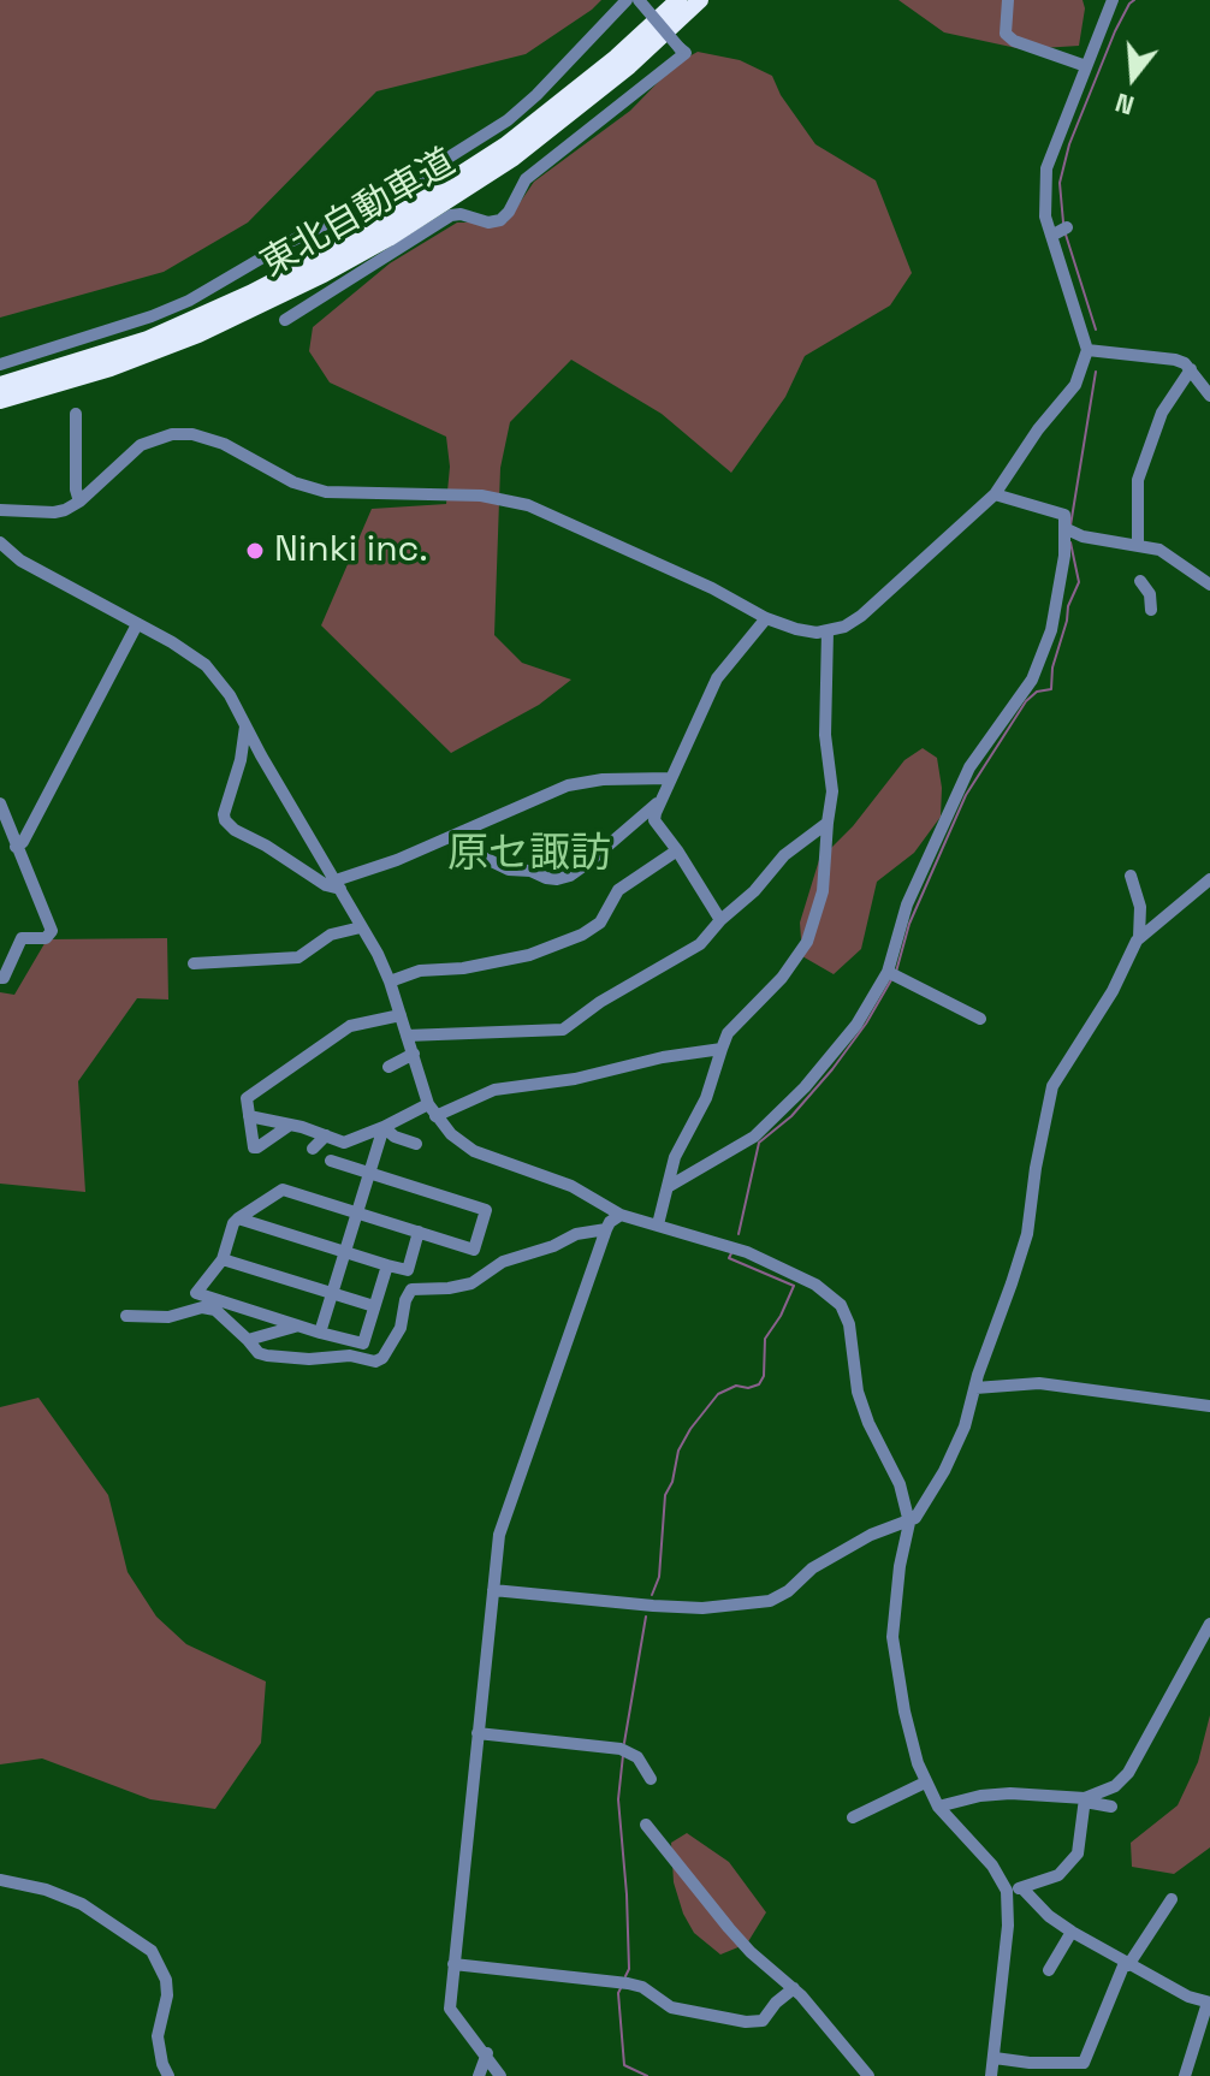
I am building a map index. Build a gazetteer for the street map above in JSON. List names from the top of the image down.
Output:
{
  "streets": {
    "highway": ["東北自動車道"]
  },
  "districts": ["原セ諏訪"],
  "places": ["Ninki inc."],
  "north": "bottom"
}
